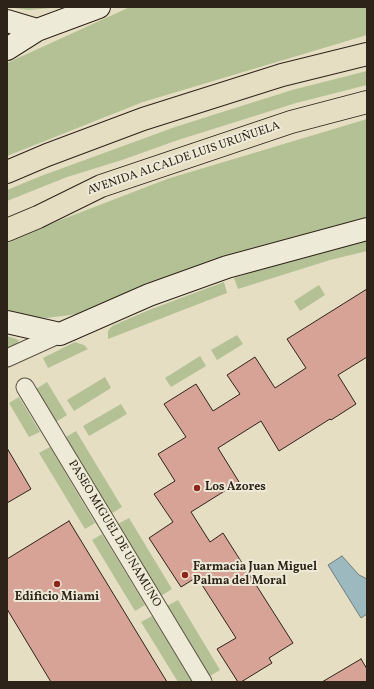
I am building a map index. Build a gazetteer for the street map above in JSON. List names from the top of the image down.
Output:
{
  "streets": {
    "main road": ["AVENIDA ALCALDE LUIS URUÑUELA"],
    "street": ["PASEO MIGUEL DE UNAMUNO"]
  },
  "places": ["Los Azores", "Farmacia Juan Miguel Palma del Moral", "Edificio Miami"]
}
